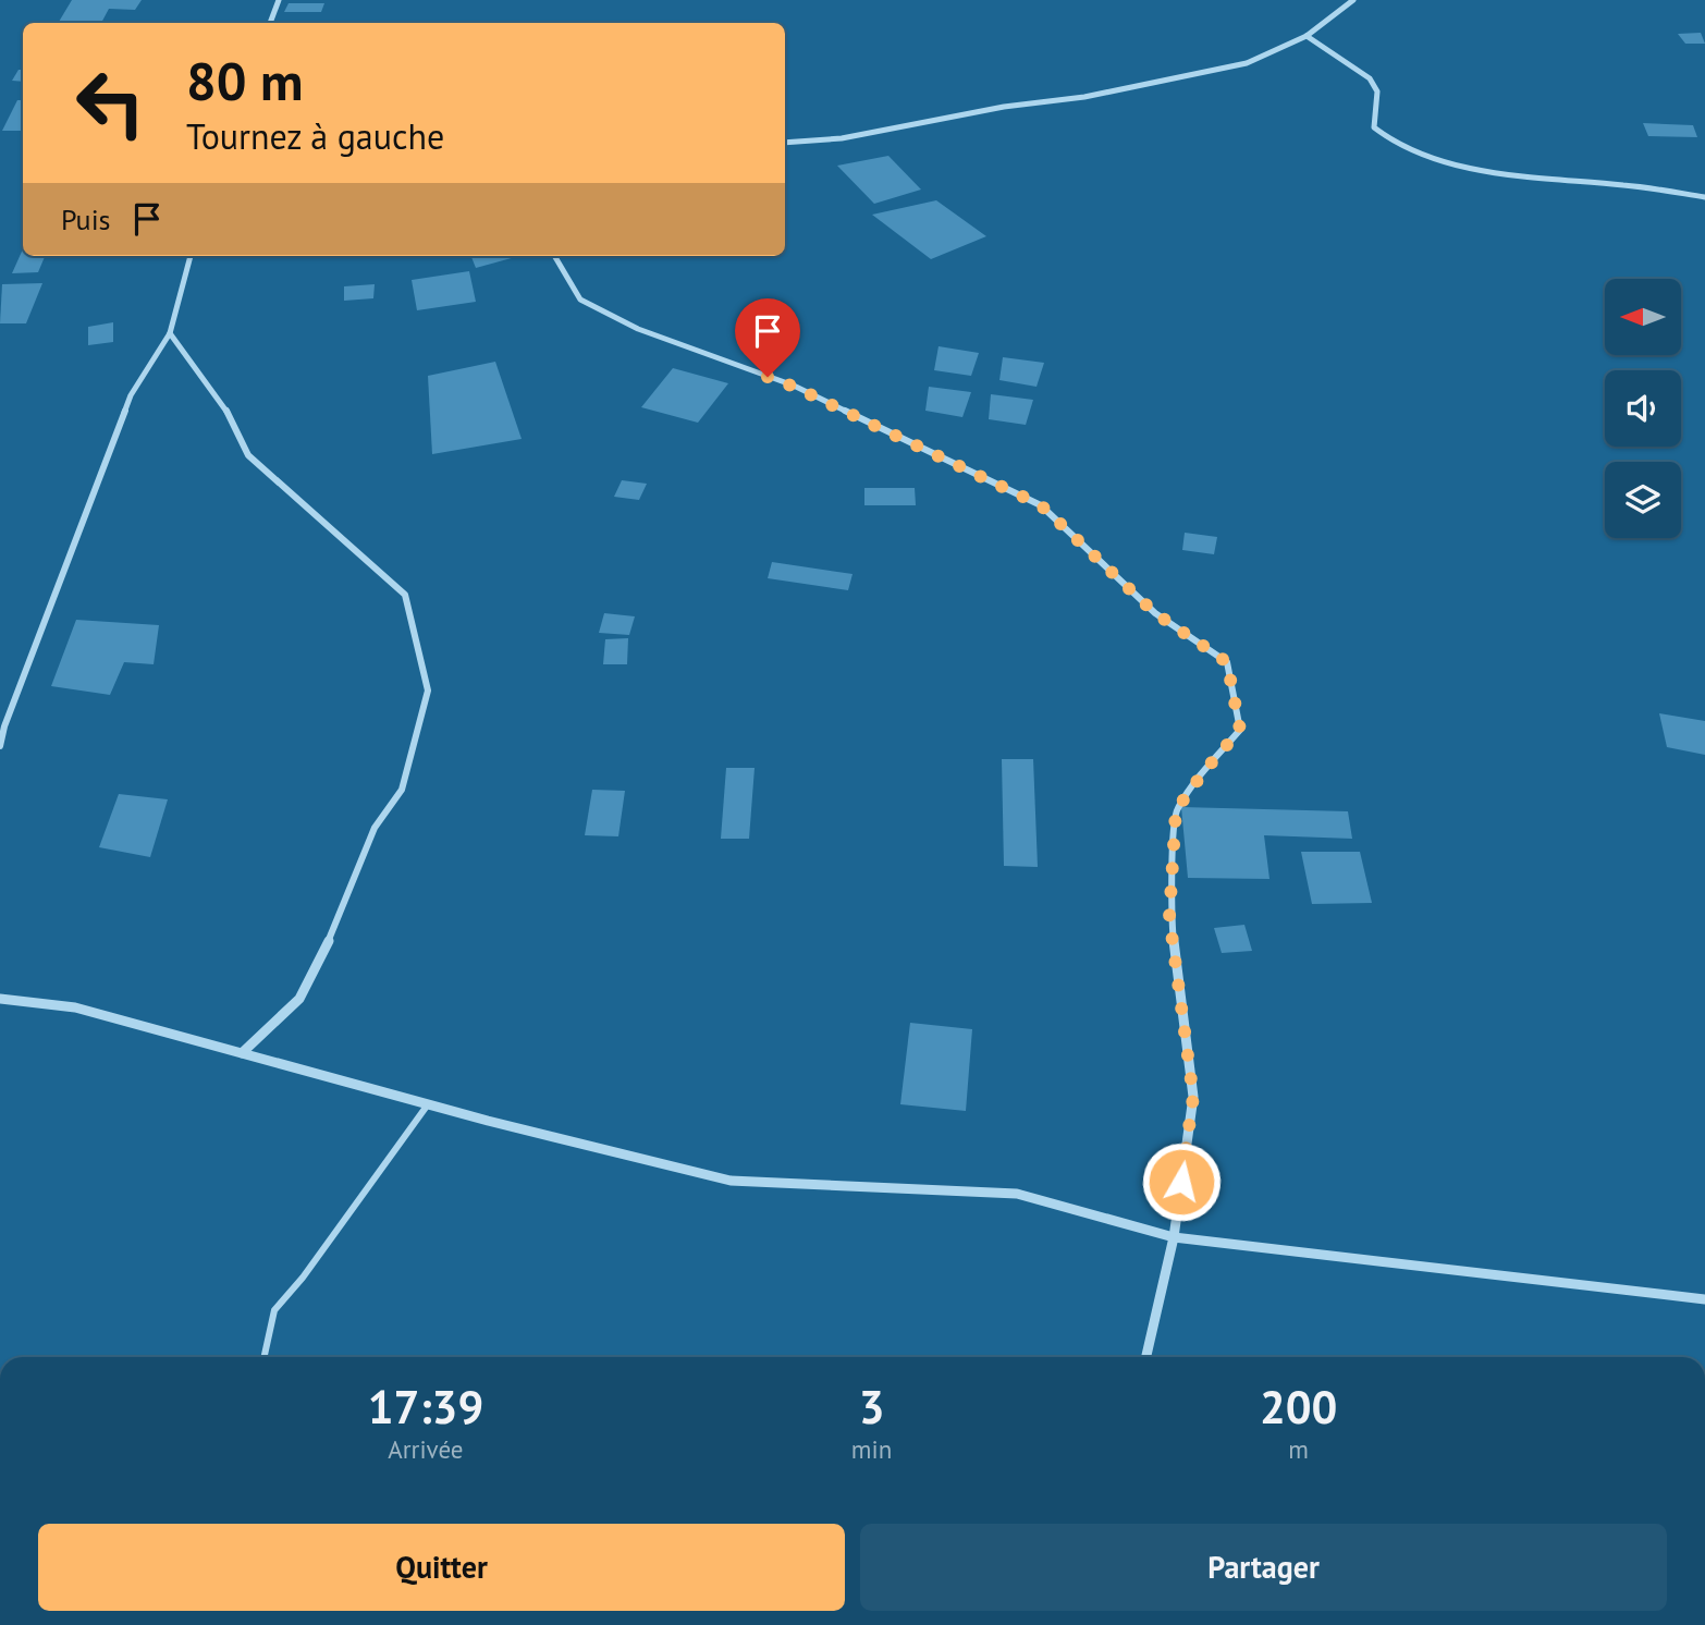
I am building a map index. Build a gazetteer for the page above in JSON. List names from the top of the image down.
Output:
{
  "north": "left",
  "page": {
    "turn": ["80 m", "Tournez à gauche"],
    "then": "Puis",
    "eta": [
      "17:39",
      "Arrivée",
      "3",
      "min",
      "200",
      "m"
    ],
    "buttons": ["Quitter", "Partager"]
  }
}
